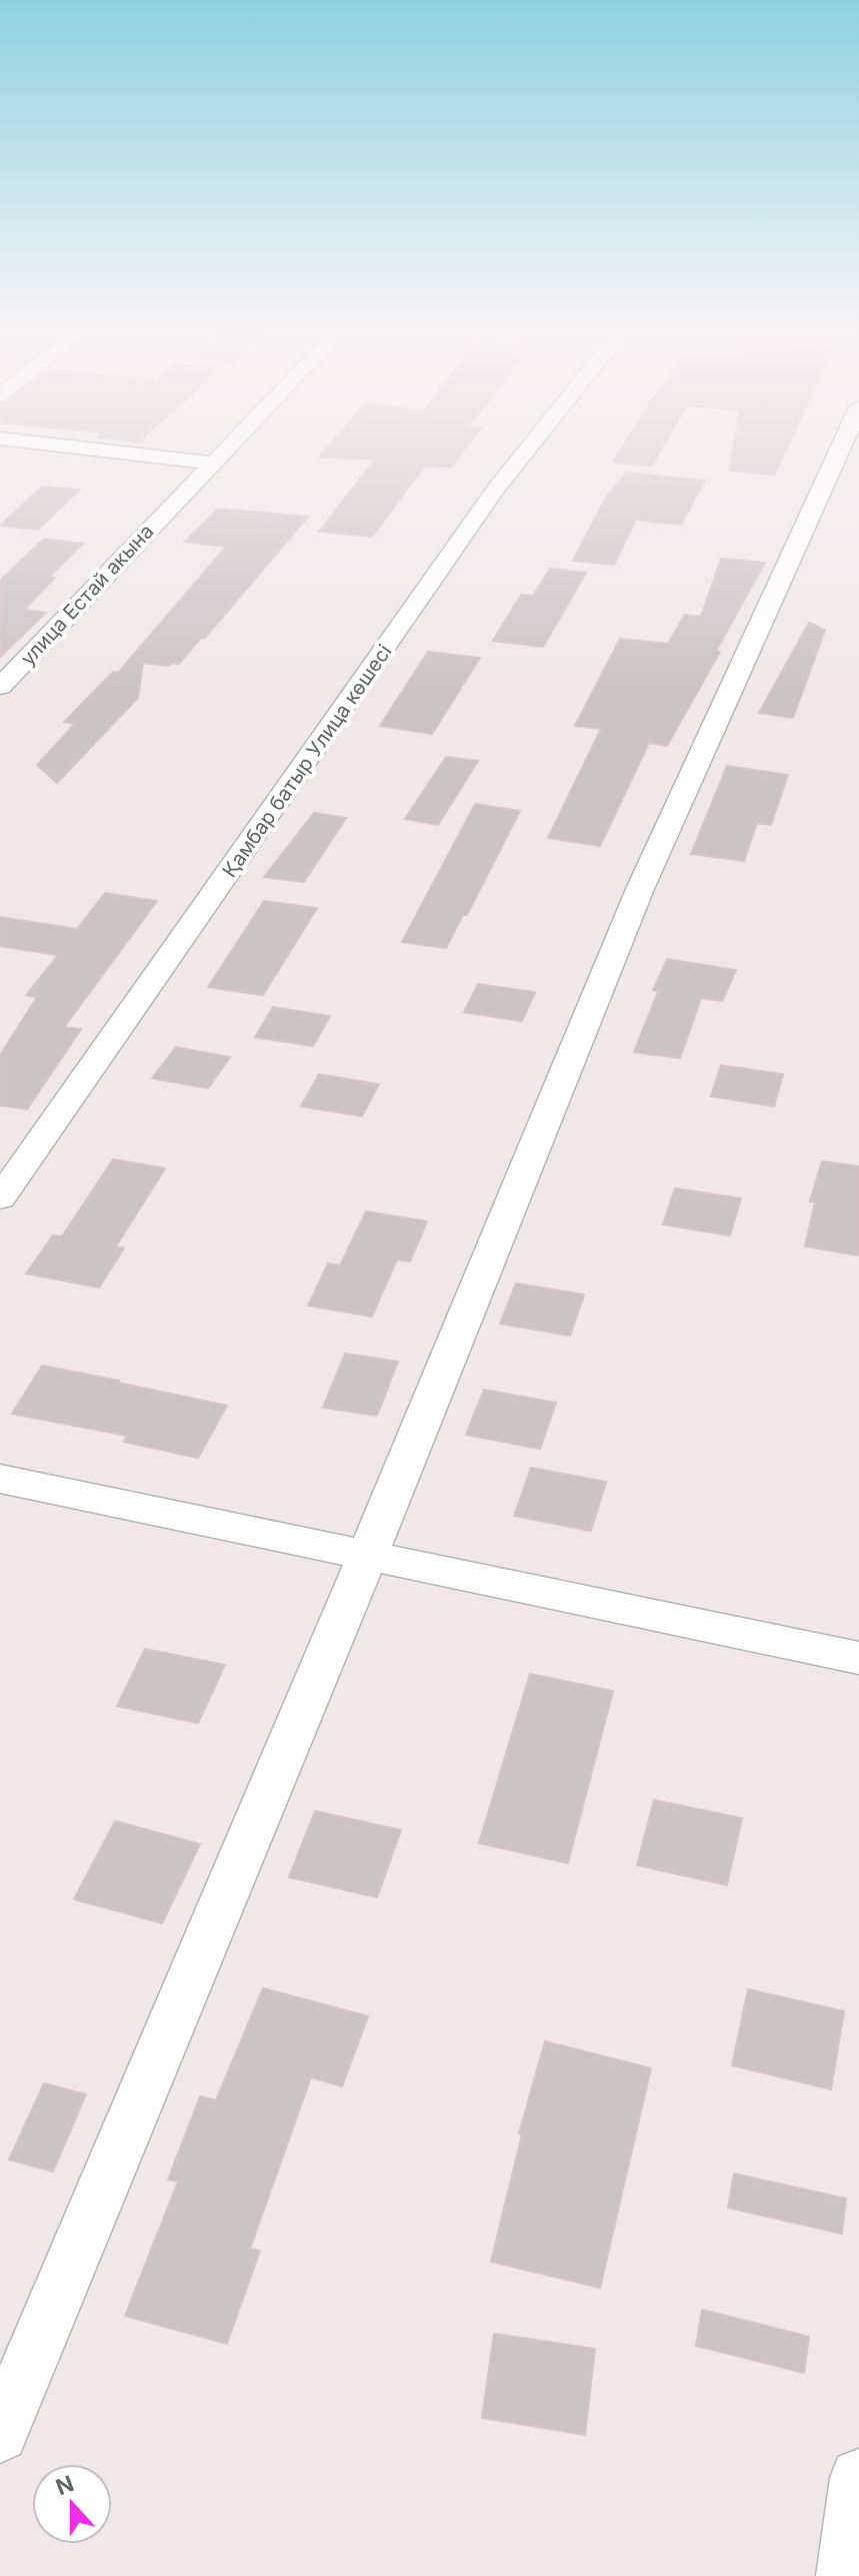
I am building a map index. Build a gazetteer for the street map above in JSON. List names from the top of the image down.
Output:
{
  "streets": {
    "street": ["улица Естай акына", "Қамбар батыр Улица көшесі"]
  },
  "north": "top"
}
